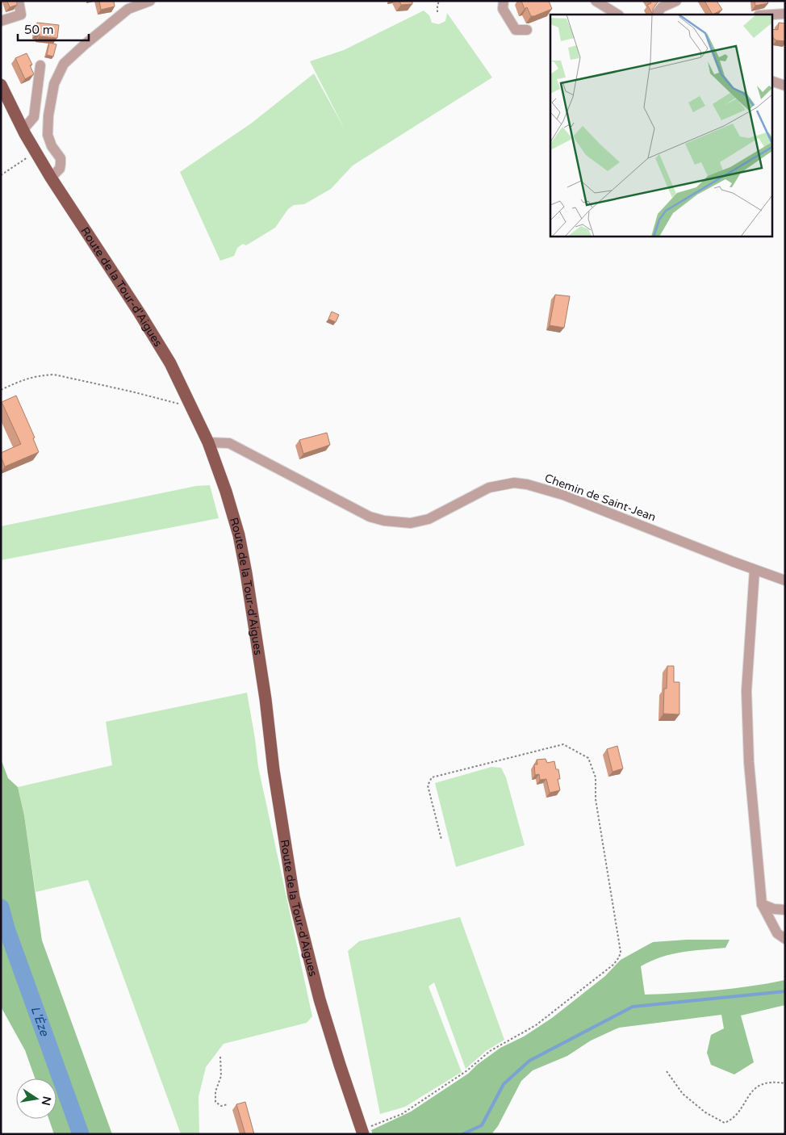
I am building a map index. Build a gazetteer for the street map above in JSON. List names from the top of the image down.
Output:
{
  "streets": {
    "main road": ["Route de la Tour-d'Aigues"],
    "street": ["Chemin de Saint-Jean"]
  },
  "crossings": [
    ["Route de la Tour-d'Aigues", "Chemin de Saint-Jean"]
  ],
  "water": ["L'Èze"],
  "scale_bar": "50 m",
  "north": "right"
}
